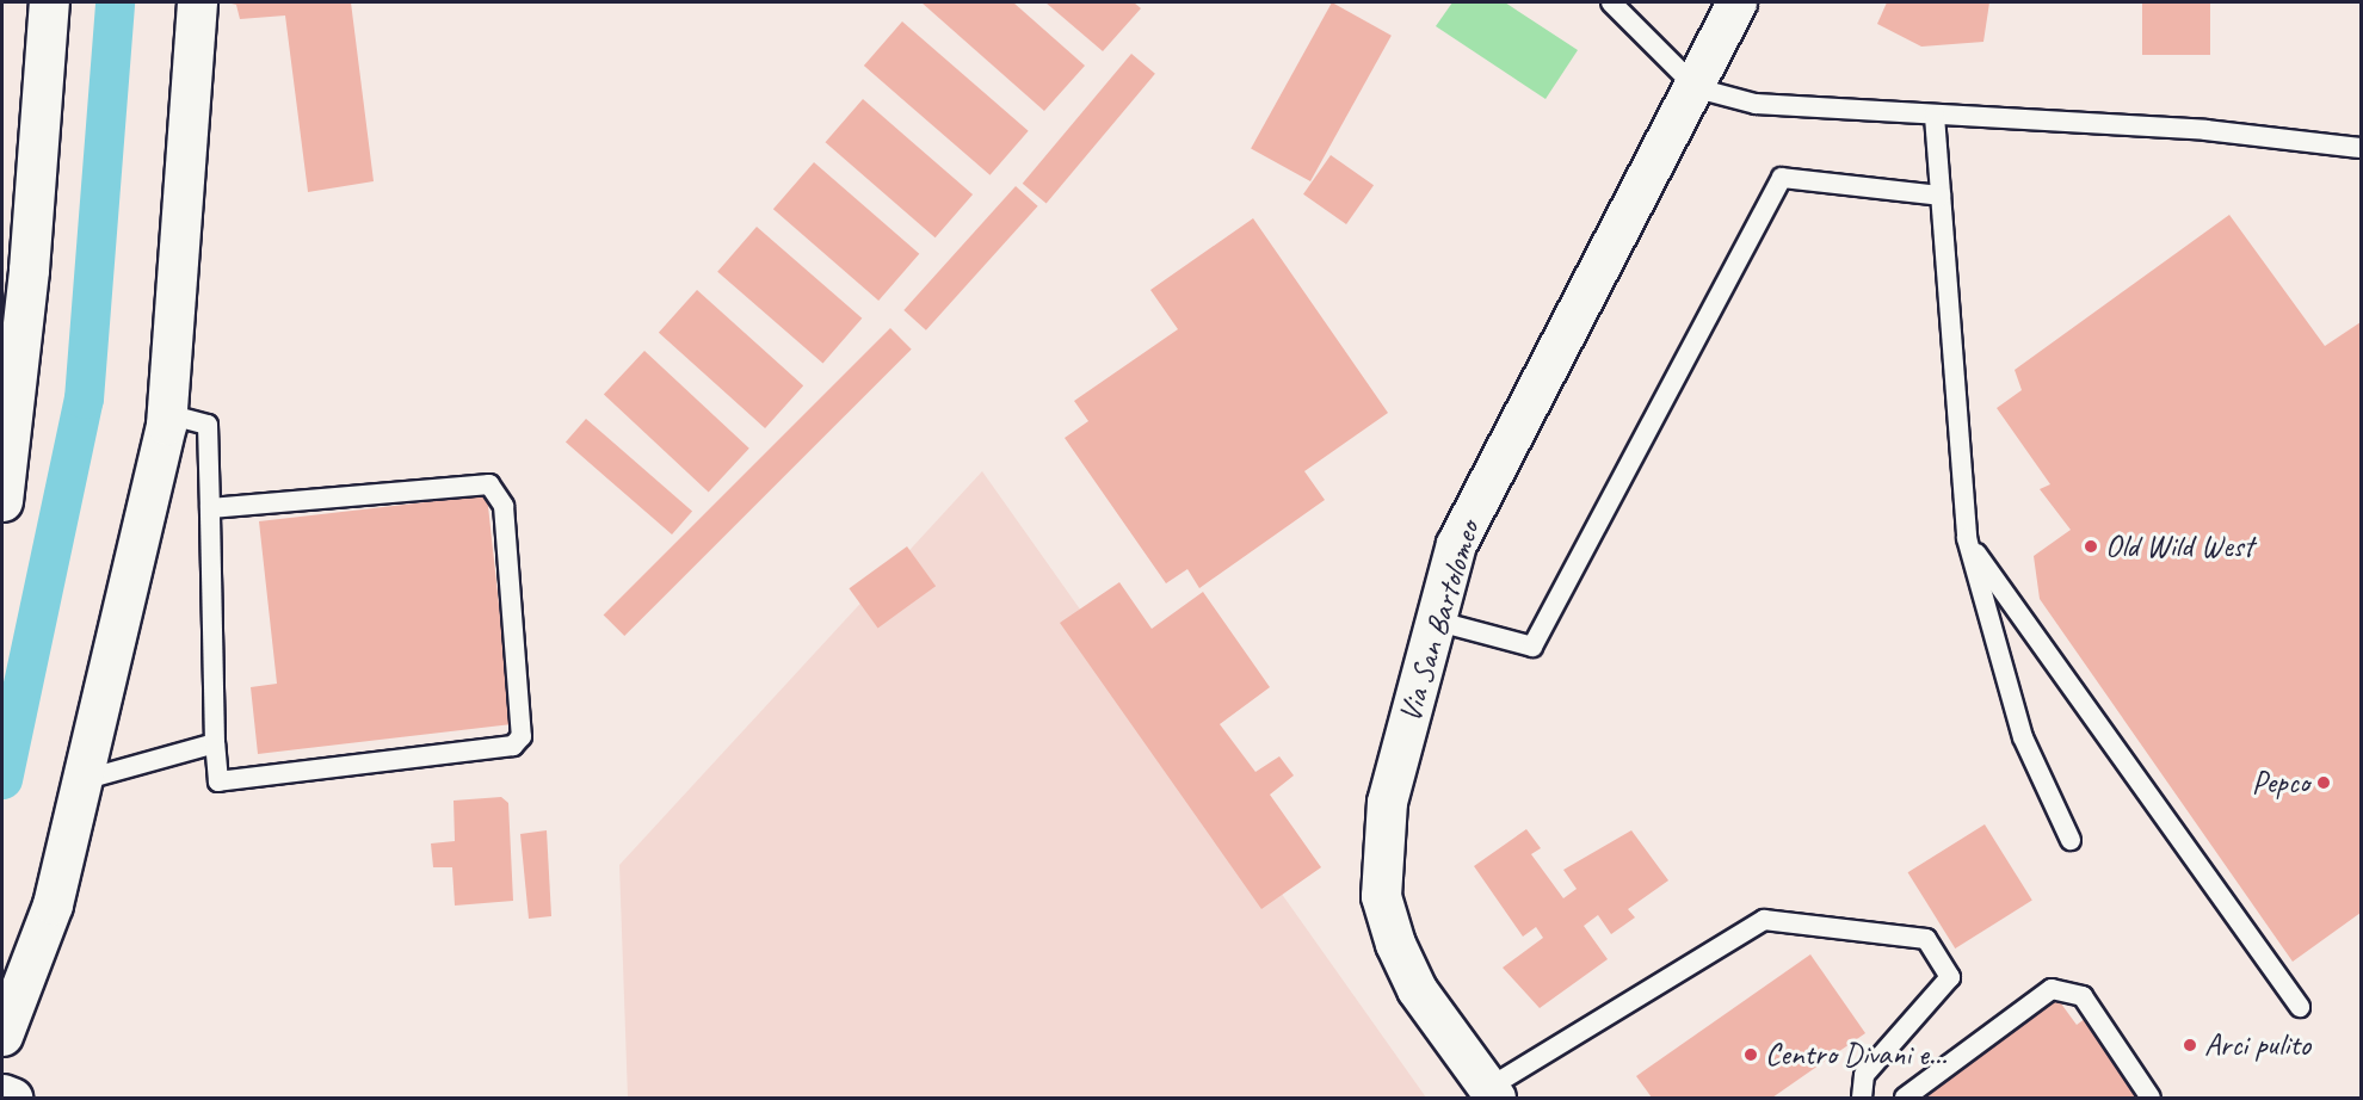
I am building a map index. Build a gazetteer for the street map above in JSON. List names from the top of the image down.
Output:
{
  "streets": {
    "street": ["Via San Bartolomeo"]
  },
  "places": [
    "Old Wild West",
    "Pepco",
    "Arci pulito",
    "Centro Divani e…"
  ]
}
